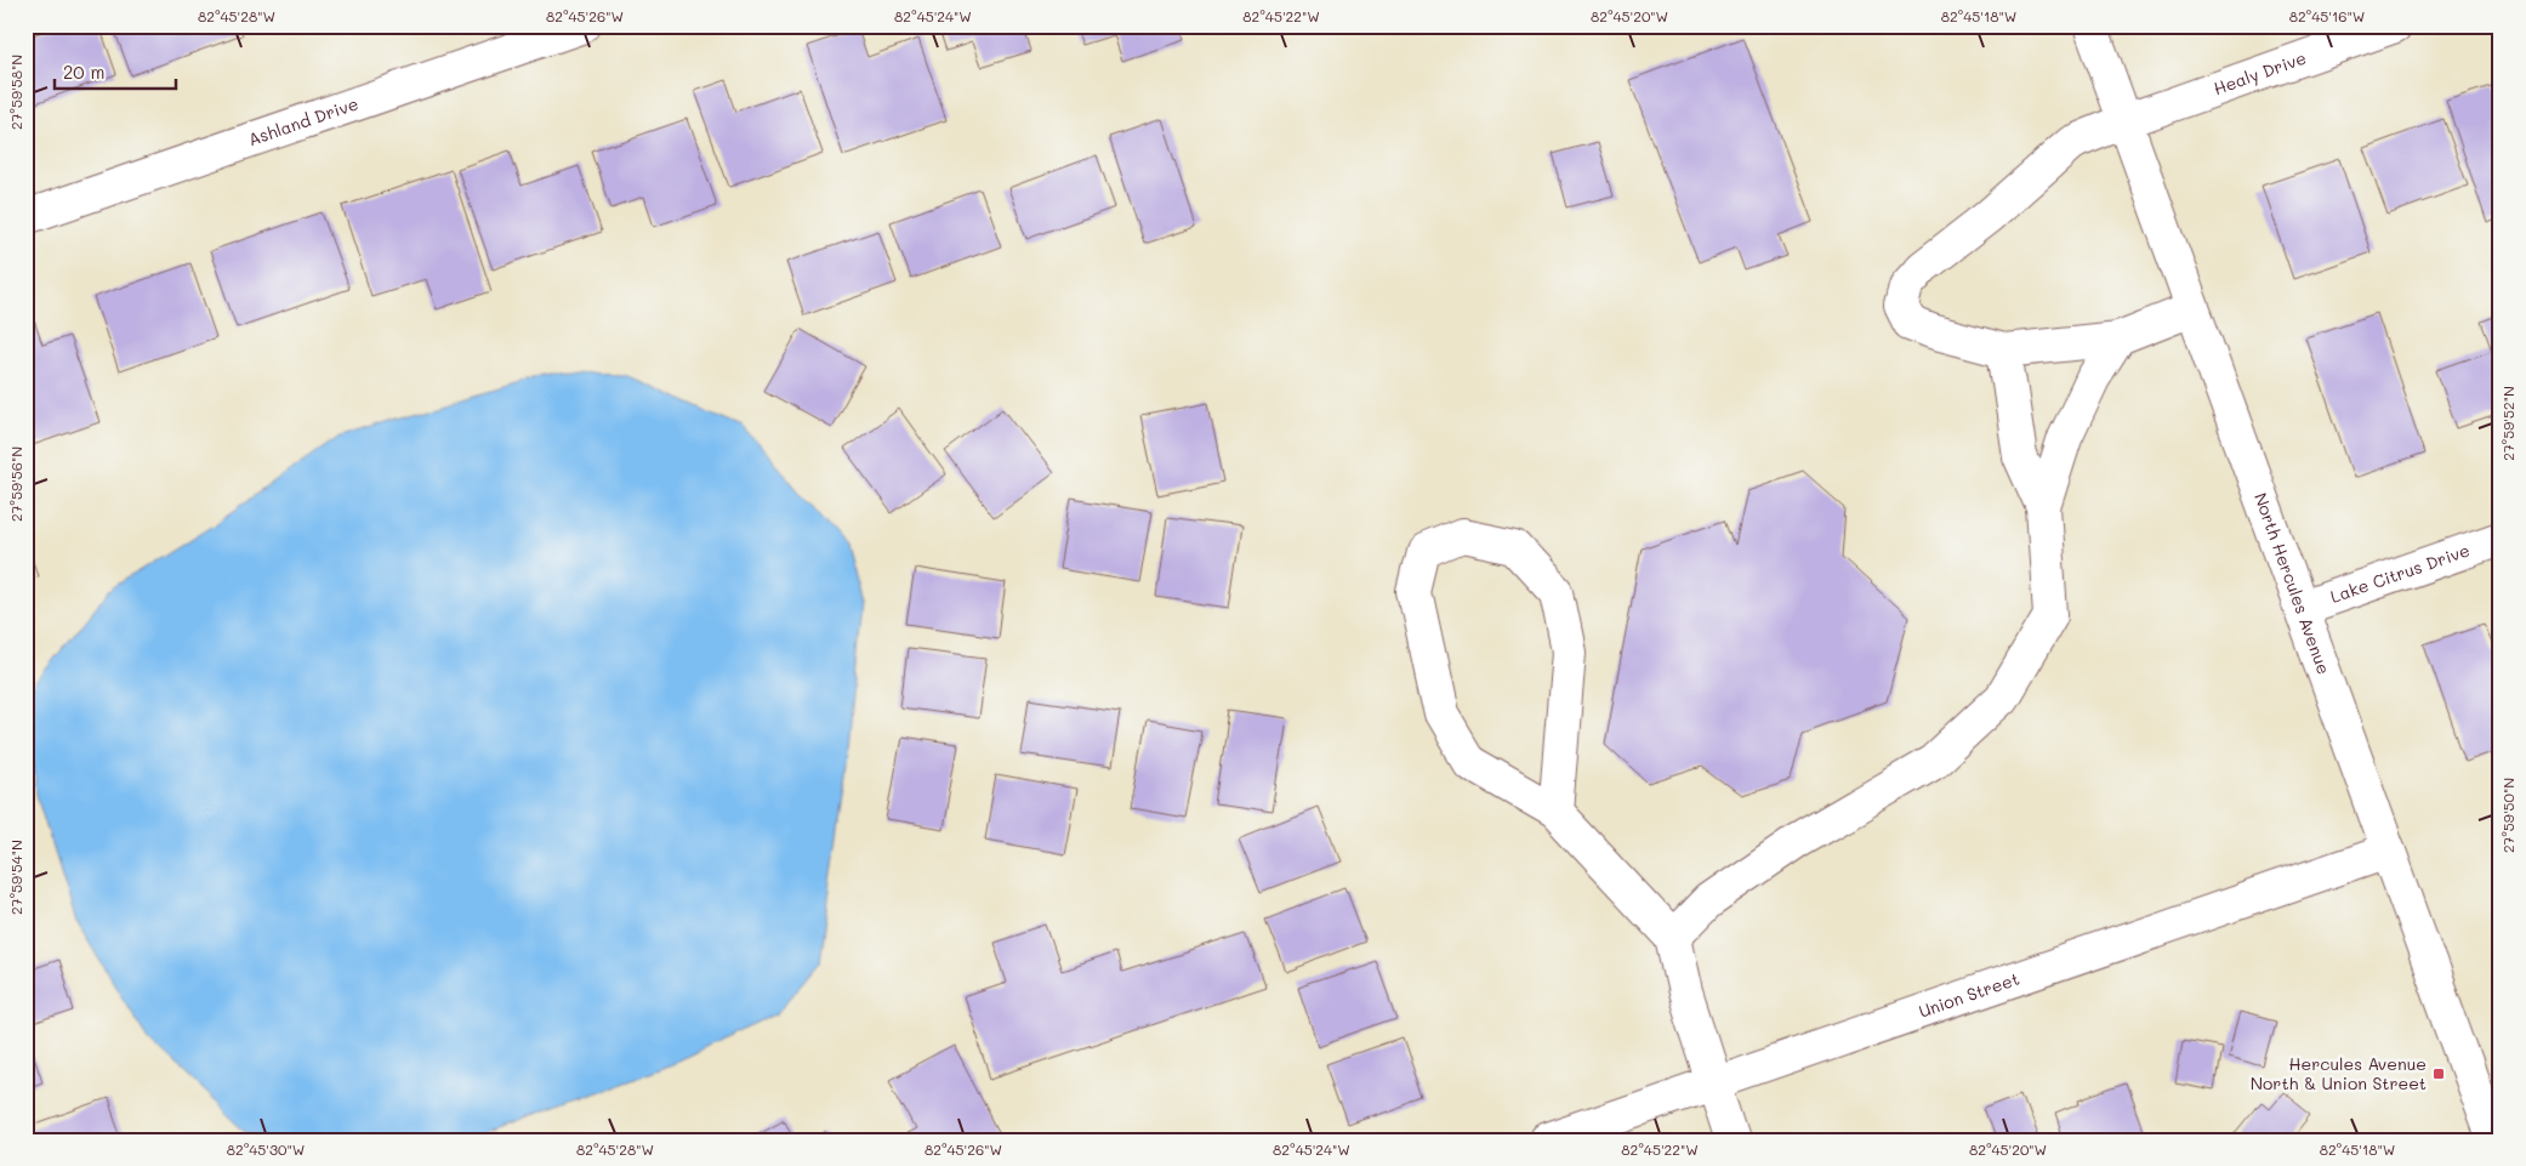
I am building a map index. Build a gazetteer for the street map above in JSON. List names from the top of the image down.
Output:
{
  "streets": {
    "street": [
      "Healy Drive",
      "Ashland Drive",
      "Lake Citrus Drive",
      "North Hercules Avenue",
      "Union Street"
    ]
  },
  "crossings": [
    ["Healy Drive", "North Hercules Avenue"],
    ["Lake Citrus Drive", "North Hercules Avenue"],
    ["North Hercules Avenue", "Union Street"]
  ],
  "places": {
    "transit": ["Hercules Avenue North & Union Street"]
  },
  "scale_bar": "20 m",
  "coordinates": [
    "82°45'28\"W",
    "82°45'26\"W",
    "82°45'24\"W",
    "82°45'22\"W",
    "82°45'20\"W",
    "82°45'18\"W",
    "82°45'16\"W",
    "27°59'58\"N",
    "27°59'52\"N",
    "27°59'56\"N",
    "27°59'50\"N",
    "27°59'54\"N",
    "82°45'30\"W"
  ]
}
